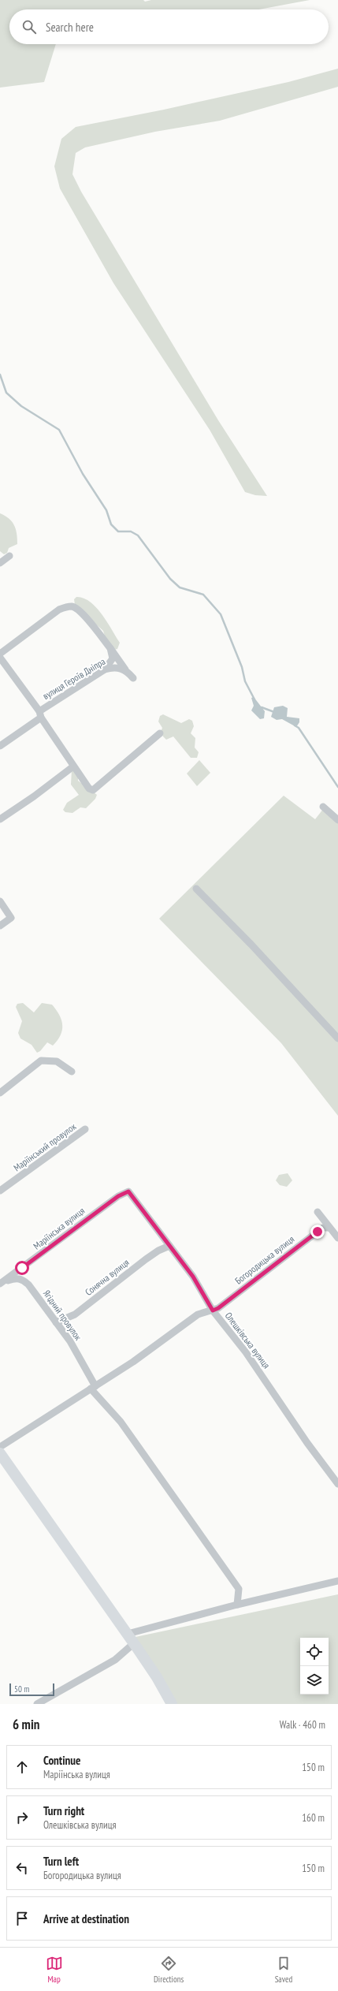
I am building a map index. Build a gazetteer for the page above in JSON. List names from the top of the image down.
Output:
{
  "streets": {
    "street": [
      "вулиця Героїв Дніпра",
      "Маріїнський провулок",
      "Маріїнська вулиця",
      "Богородицька вулиця",
      "Сонячна вулиця",
      "Ягідний провулок",
      "Олешківська вулиця"
    ]
  },
  "crossings": [
    ["Маріїнська вулиця", "Ягідний провулок"],
    ["Маріїнська вулиця", "Олешківська вулиця"],
    ["Богородицька вулиця", "Ягідний провулок"],
    ["Богородицька вулиця", "Олешківська вулиця"],
    ["Сонячна вулиця", "Ягідний провулок"],
    ["Сонячна вулиця", "Олешківська вулиця"]
  ],
  "scale_bar": "50 m",
  "page": {
    "search": "Search here",
    "scale": "50 m",
    "heading": ["6 min", "Walk · 460 m"],
    "list": [
      ["Continue", "Маріїнська вулиця", "150 m"],
      ["Turn right", "Олешківська вулиця", "160 m"],
      ["Turn left", "Богородицька вулиця", "150 m"],
      "Arrive at destination"
    ],
    "nav": ["Map", "Directions", "Saved"]
  }
}
